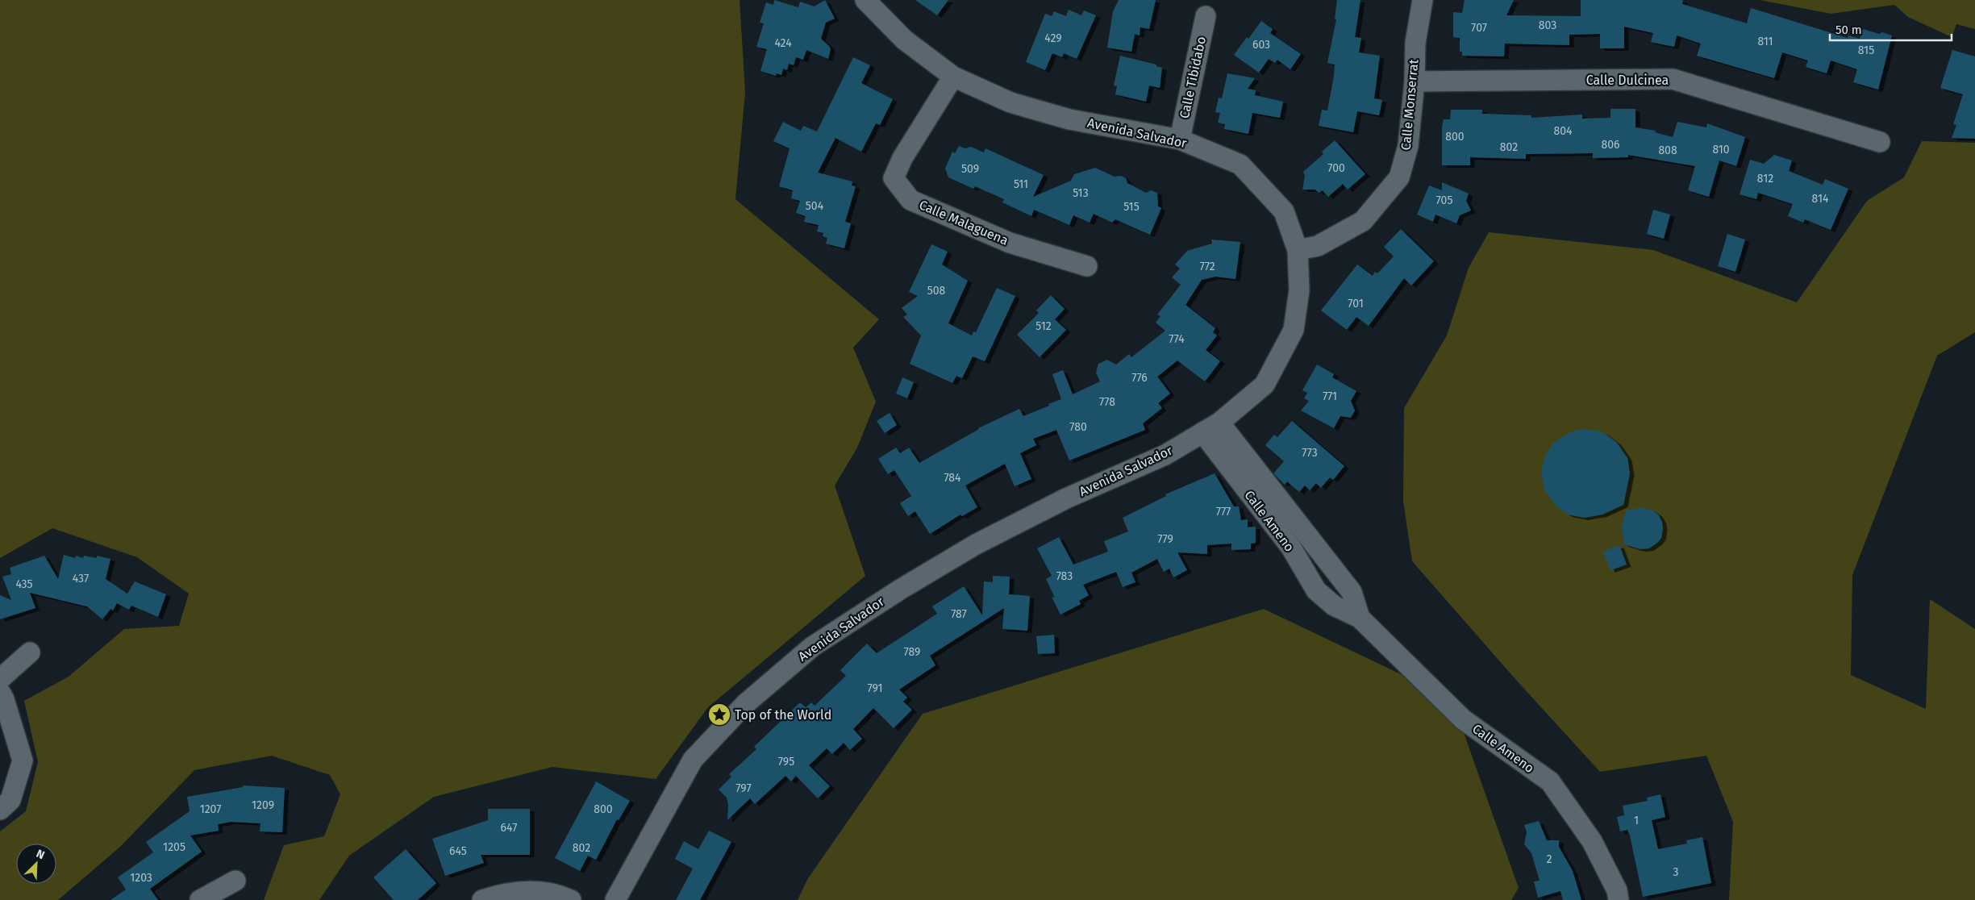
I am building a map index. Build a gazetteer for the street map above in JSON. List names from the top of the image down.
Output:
{
  "streets": {
    "street": [
      "Calle Tibidabo",
      "Calle Dulcinea",
      "Calle Monserrat",
      "Avenida Salvador",
      "Calle Malaguena",
      "Calle Ameno"
    ]
  },
  "crossings": [
    ["Calle Tibidabo", "Avenida Salvador"],
    ["Calle Dulcinea", "Calle Monserrat"],
    ["Calle Monserrat", "Avenida Salvador"],
    ["Avenida Salvador", "Calle Malaguena"],
    ["Avenida Salvador", "Calle Ameno"]
  ],
  "places": {
    "place": ["Top of the World"]
  },
  "house_numbers": [
    "803",
    "707",
    "429",
    "811",
    "424",
    "603",
    "815",
    "804",
    "800",
    "806",
    "802",
    "810",
    "808",
    "700",
    "509",
    "812",
    "511",
    "513",
    "814",
    "705",
    "504",
    "515",
    "772",
    "508",
    "701",
    "512",
    "774",
    "776",
    "771",
    "778",
    "780",
    "773",
    "784",
    "777",
    "779",
    "783",
    "437",
    "435",
    "787",
    "789",
    "791",
    "795",
    "797",
    "1209",
    "1207",
    "800",
    "1",
    "647",
    "1205",
    "802",
    "645",
    "2",
    "3",
    "1203"
  ],
  "scale_bar": "50 m",
  "north": "top right"
}
